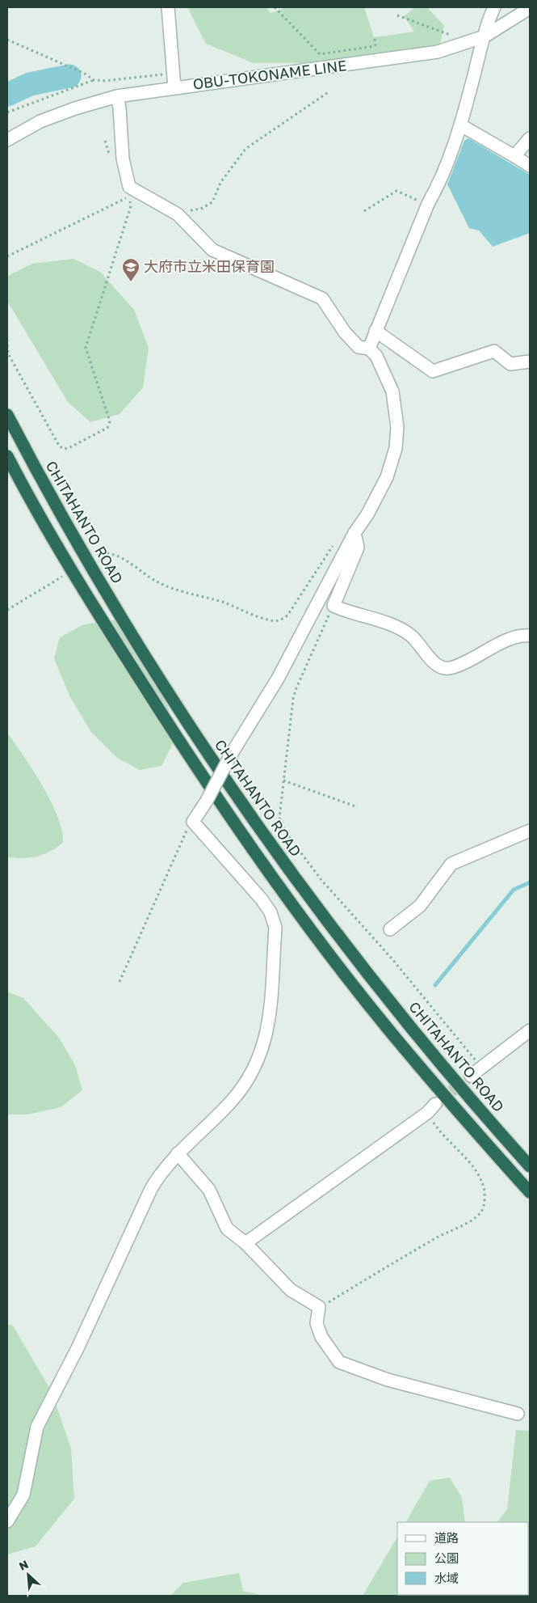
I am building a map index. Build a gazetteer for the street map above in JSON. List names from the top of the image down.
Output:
{
  "streets": {
    "highway": ["CHITAHANTO ROAD"],
    "street": ["OBU-TOKONAME LINE"]
  },
  "places": {
    "school or university": ["大府市立米田保育園"]
  },
  "legend": ["道路", "公園", "水域"],
  "north": "top left"
}
